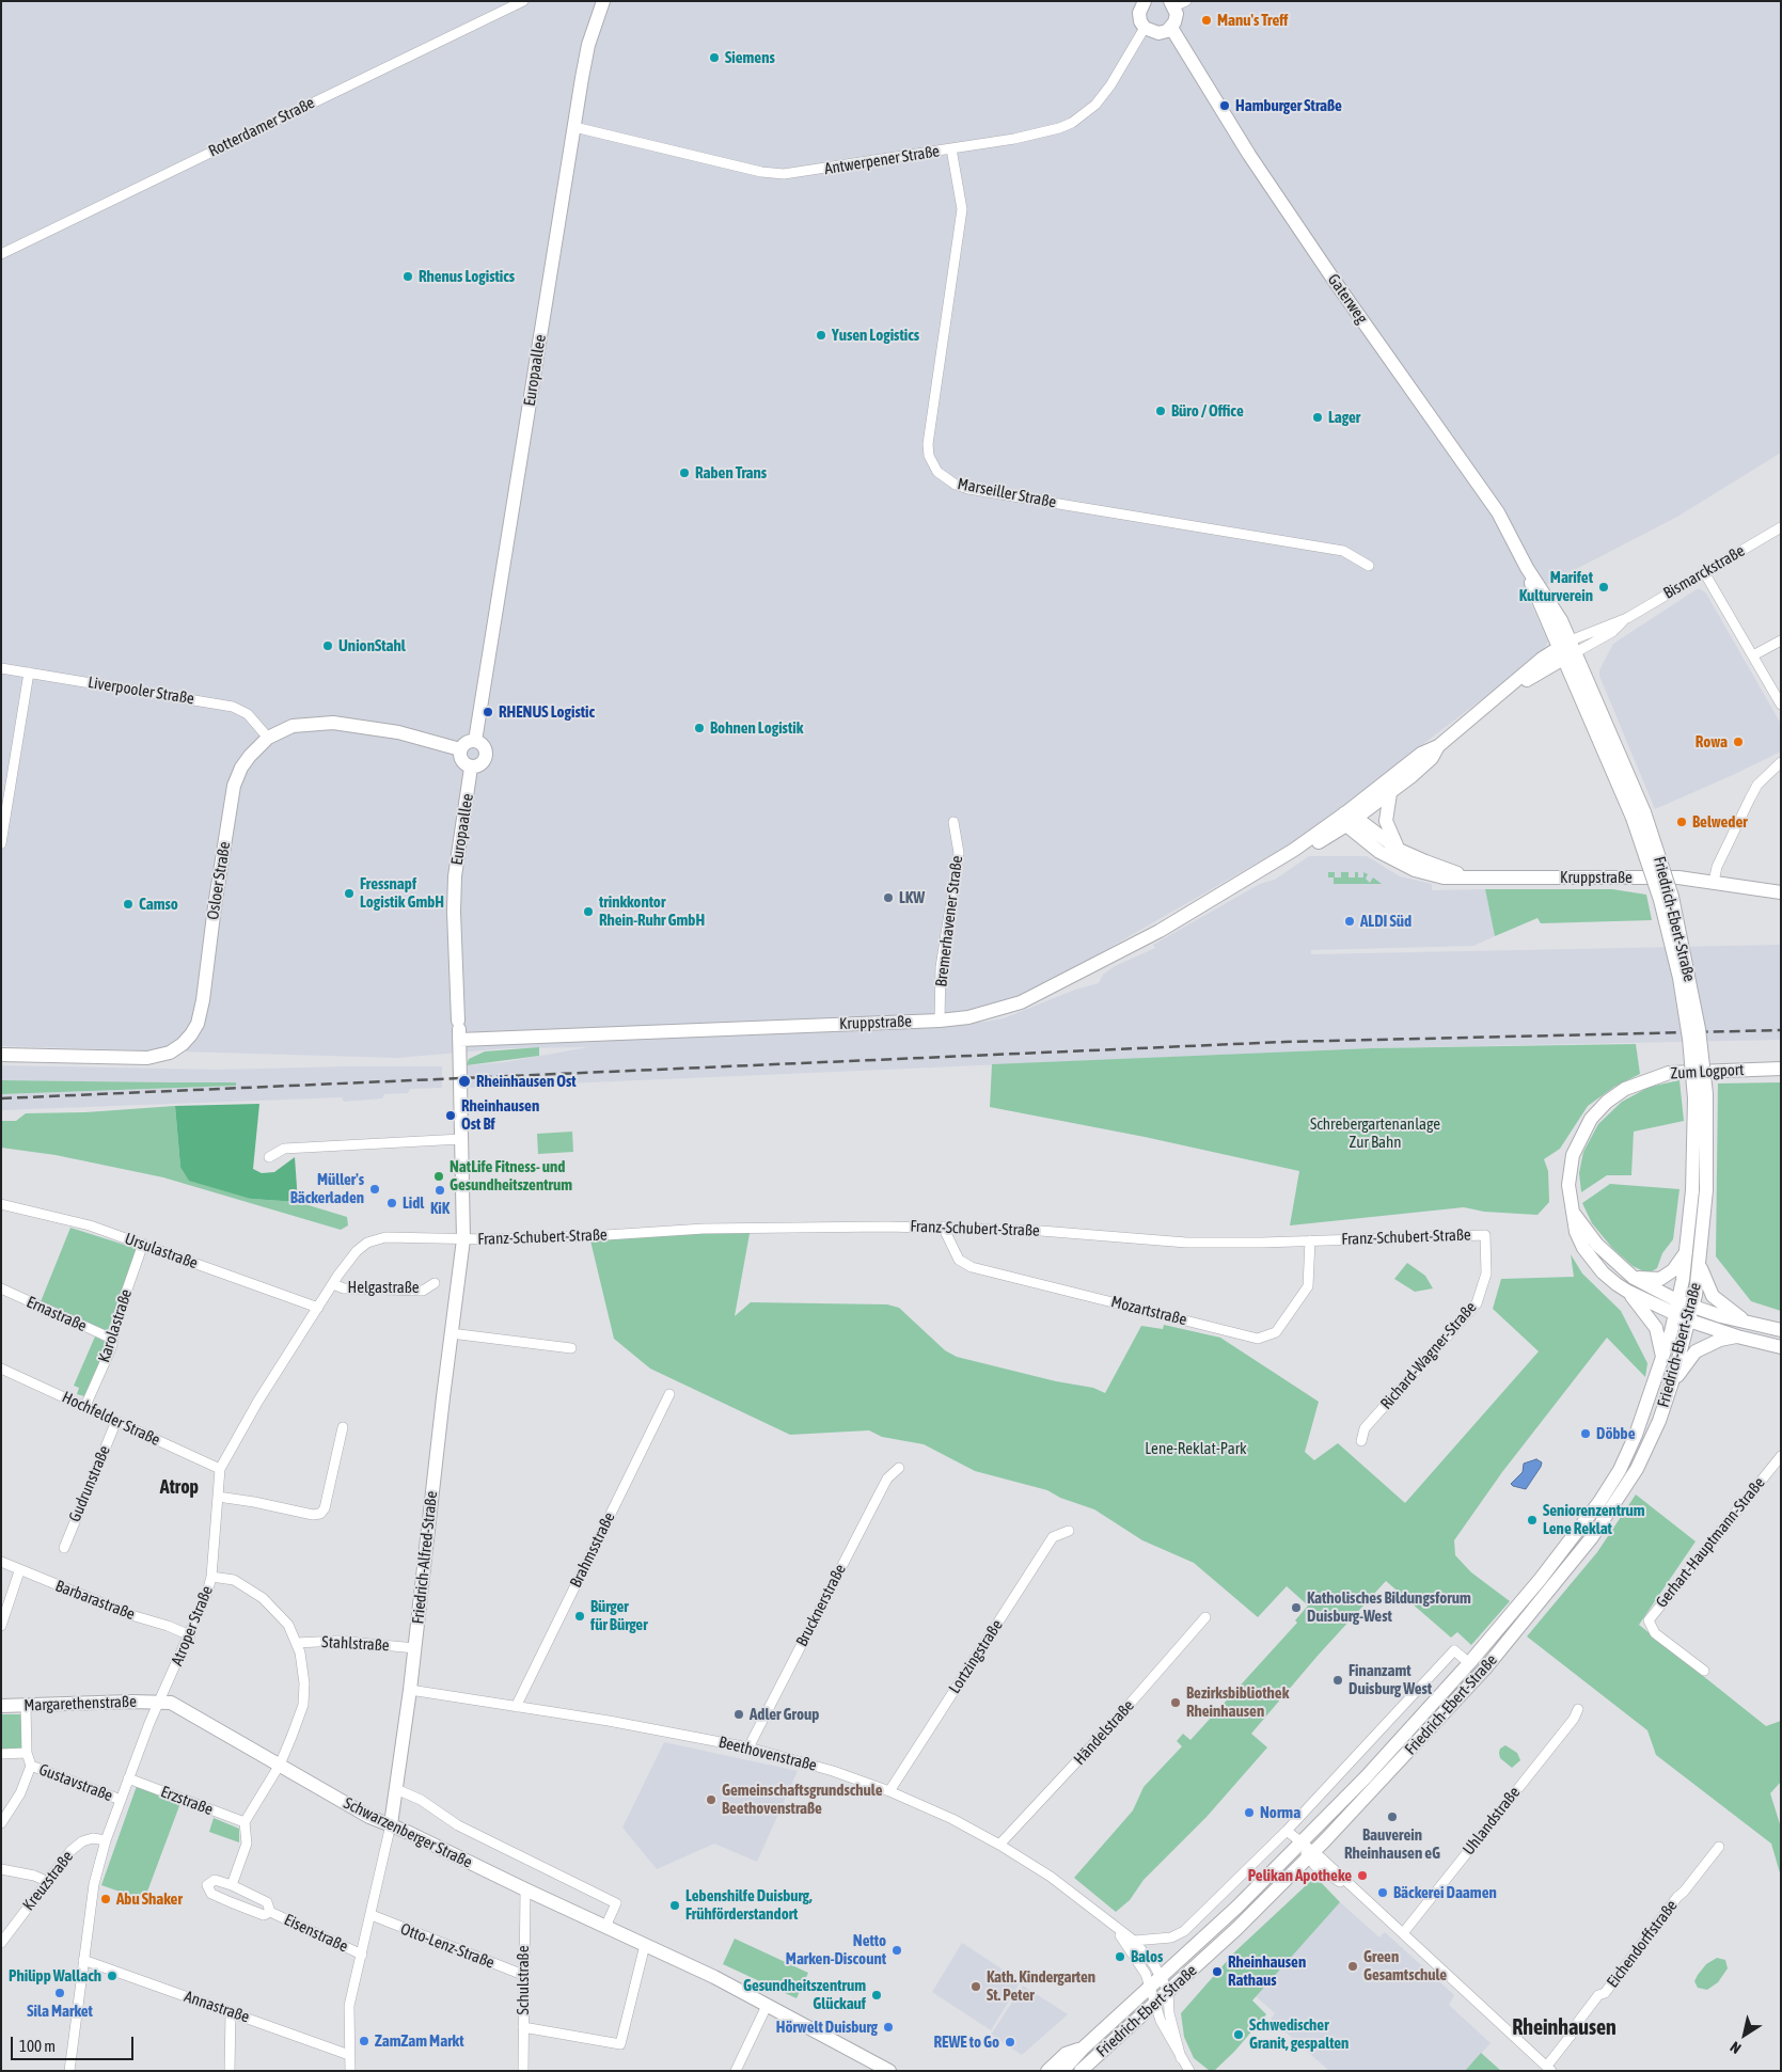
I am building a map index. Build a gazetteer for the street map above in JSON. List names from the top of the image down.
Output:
{
  "streets": {
    "main road": [
      "Gaterweg",
      "Europaallee",
      "Bismarckstraße",
      "Kruppstraße",
      "Osloer Straße",
      "Friedrich-Ebert-Straße",
      "Zum Logport",
      "Friedrich-Alfred-Straße",
      "Margarethenstraße",
      "Schwarzenberger Straße"
    ],
    "street": [
      "Rotterdamer Straße",
      "Antwerpener Straße",
      "Marseiller Straße",
      "Liverpooler Straße",
      "Bremerhavener Straße",
      "Franz-Schubert-Straße",
      "Ursulastraße",
      "Helgastraße",
      "Mozartstraße",
      "Ernastraße",
      "Karolastraße",
      "Richard-Wagner-Straße",
      "Hochfelder Straße",
      "Gudrunstraße",
      "Gerhart-Hauptmann-Straße",
      "Brahmsstraße",
      "Barbarastraße",
      "Brucknerstraße",
      "Atroper Straße",
      "Stahlstraße",
      "Lortzingstraße",
      "Händelstraße",
      "Beethovenstraße",
      "Gustavstraße",
      "Erzstraße",
      "Uhlandstraße",
      "Kreuzstraße",
      "Eisenstraße",
      "Eichendorffstraße",
      "Otto-Lenz-Straße",
      "Schulstraße",
      "Annastraße"
    ]
  },
  "crossings": [
    ["Antwerpener Straße", "Europaallee"],
    ["Antwerpener Straße", "Marseiller Straße"],
    ["Gaterweg", "Bismarckstraße"],
    ["Gaterweg", "Friedrich-Ebert-Straße"],
    ["Europaallee", "Kruppstraße"],
    ["Europaallee", "Osloer Straße"],
    ["Europaallee", "Friedrich-Alfred-Straße"],
    ["Bismarckstraße", "Kruppstraße"],
    ["Bismarckstraße", "Friedrich-Ebert-Straße"],
    ["Liverpooler Straße", "Osloer Straße"],
    ["Kruppstraße", "Bremerhavener Straße"],
    ["Kruppstraße", "Friedrich-Alfred-Straße"],
    ["Friedrich-Ebert-Straße", "Zum Logport"],
    ["Friedrich-Ebert-Straße", "Beethovenstraße"],
    ["Franz-Schubert-Straße", "Mozartstraße"],
    ["Franz-Schubert-Straße", "Richard-Wagner-Straße"],
    ["Franz-Schubert-Straße", "Friedrich-Alfred-Straße"],
    ["Franz-Schubert-Straße", "Atroper Straße"],
    ["Ursulastraße", "Karolastraße"],
    ["Ursulastraße", "Atroper Straße"],
    ["Helgastraße", "Atroper Straße"],
    ["Ernastraße", "Karolastraße"],
    ["Karolastraße", "Hochfelder Straße"],
    ["Hochfelder Straße", "Gudrunstraße"],
    ["Hochfelder Straße", "Atroper Straße"],
    ["Brahmsstraße", "Beethovenstraße"],
    ["Friedrich-Alfred-Straße", "Atroper Straße"],
    ["Friedrich-Alfred-Straße", "Stahlstraße"],
    ["Friedrich-Alfred-Straße", "Beethovenstraße"],
    ["Friedrich-Alfred-Straße", "Schwarzenberger Straße"],
    ["Friedrich-Alfred-Straße", "Eisenstraße"],
    ["Friedrich-Alfred-Straße", "Otto-Lenz-Straße"],
    ["Friedrich-Alfred-Straße", "Annastraße"],
    ["Barbarastraße", "Atroper Straße"],
    ["Brucknerstraße", "Beethovenstraße"],
    ["Atroper Straße", "Margarethenstraße"],
    ["Atroper Straße", "Gustavstraße"],
    ["Atroper Straße", "Erzstraße"],
    ["Atroper Straße", "Schwarzenberger Straße"],
    ["Atroper Straße", "Kreuzstraße"],
    ["Atroper Straße", "Annastraße"],
    ["Lortzingstraße", "Beethovenstraße"],
    ["Margarethenstraße", "Schwarzenberger Straße"],
    ["Händelstraße", "Beethovenstraße"],
    ["Schwarzenberger Straße", "Schulstraße"],
    ["Otto-Lenz-Straße", "Schulstraße"]
  ],
  "districts": ["Atrop", "Rheinhausen"],
  "parks": ["Schrebergartenanlage Zur Bahn", "Lene-Reklat-Park"],
  "places": [
    "Manu's Treff",
    "Siemens",
    "Hamburger Straße",
    "Rhenus Logistics",
    "Yusen Logistics",
    "Büro / Office",
    "Lager",
    "Raben Trans",
    "Marifet Kulturverein",
    "UnionStahl",
    "RHENUS Logistic",
    "Bohnen Logistik",
    "Rowa",
    "Belweder",
    "Fressnapf Logistik GmbH",
    "LKW",
    "Camso",
    "trinkkontor Rhein-Ruhr GmbH",
    "ALDI Süd",
    "Rheinhausen Ost",
    "Rheinhausen Ost Bf",
    "NatLife Fitness- und Gesundheitszentrum",
    "Müller's Bäckerladen",
    "KiK",
    "Lidl",
    "Döbbe",
    "Seniorenzentrum Lene Reklat",
    "Katholisches Bildungsforum Duisburg-West",
    "Bürger für Bürger",
    "Finanzamt Duisburg West",
    "Bezirksbibliothek Rheinhausen",
    "Adler Group",
    "Gemeinschaftsgrundschule Beethovenstraße",
    "Norma",
    "Bauverein Rheinhausen eG",
    "Pelikan Apotheke",
    "Bäckerei Daamen",
    "Abu Shaker",
    "Lebenshilfe Duisburg, Frühförderstandort",
    "Netto Marken-Discount",
    "Balos",
    "Green Gesamtschule",
    "Rheinhausen Rathaus",
    "Philipp Wallach",
    "Kath. Kindergarten St. Peter",
    "Sila Market",
    "Gesundheitszentrum Glückauf",
    "Hörwelt Duisburg",
    "Schwedischer Granit, gespalten",
    "ZamZam Markt",
    "REWE to Go"
  ],
  "scale_bar": "100 m",
  "north": "bottom left"
}
